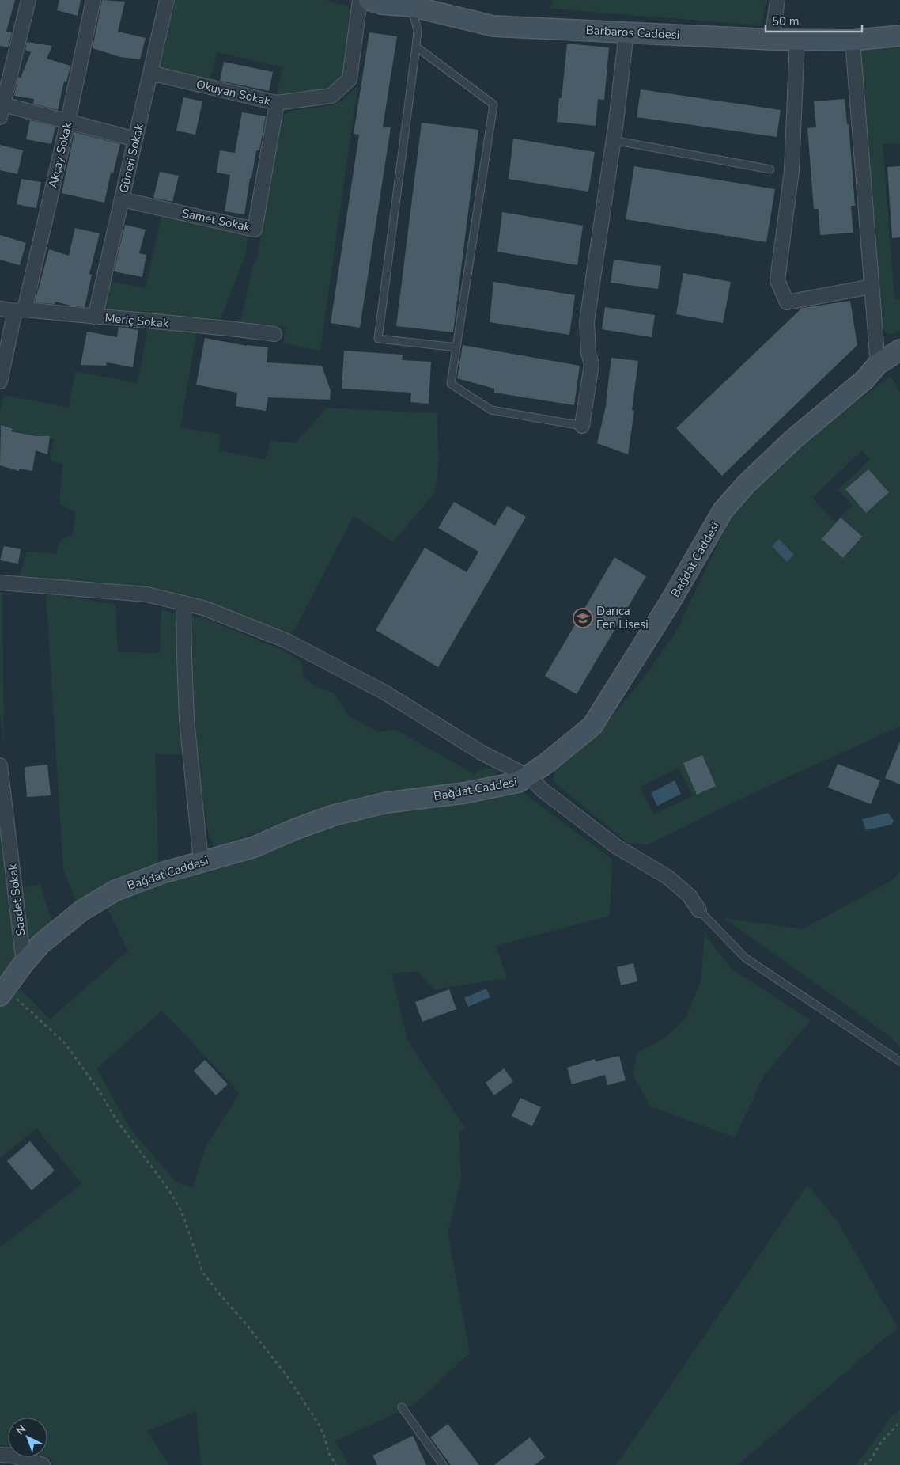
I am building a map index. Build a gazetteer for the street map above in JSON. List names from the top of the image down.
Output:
{
  "streets": {
    "street": [
      "Barbaros Caddesi",
      "Okuyan Sokak",
      "Akçay Sokak",
      "Güneri Sokak",
      "Samet Sokak",
      "Meriç Sokak",
      "Bağdat Caddesi",
      "Saadet Sokak"
    ]
  },
  "crossings": [
    ["Okuyan Sokak", "Güneri Sokak"],
    ["Okuyan Sokak", "Samet Sokak"],
    ["Akçay Sokak", "Meriç Sokak"],
    ["Güneri Sokak", "Samet Sokak"],
    ["Güneri Sokak", "Meriç Sokak"],
    ["Bağdat Caddesi", "Saadet Sokak"]
  ],
  "places": {
    "school or university": ["Darıca Fen Lisesi"]
  },
  "scale_bar": "50 m",
  "north": "top left"
}
